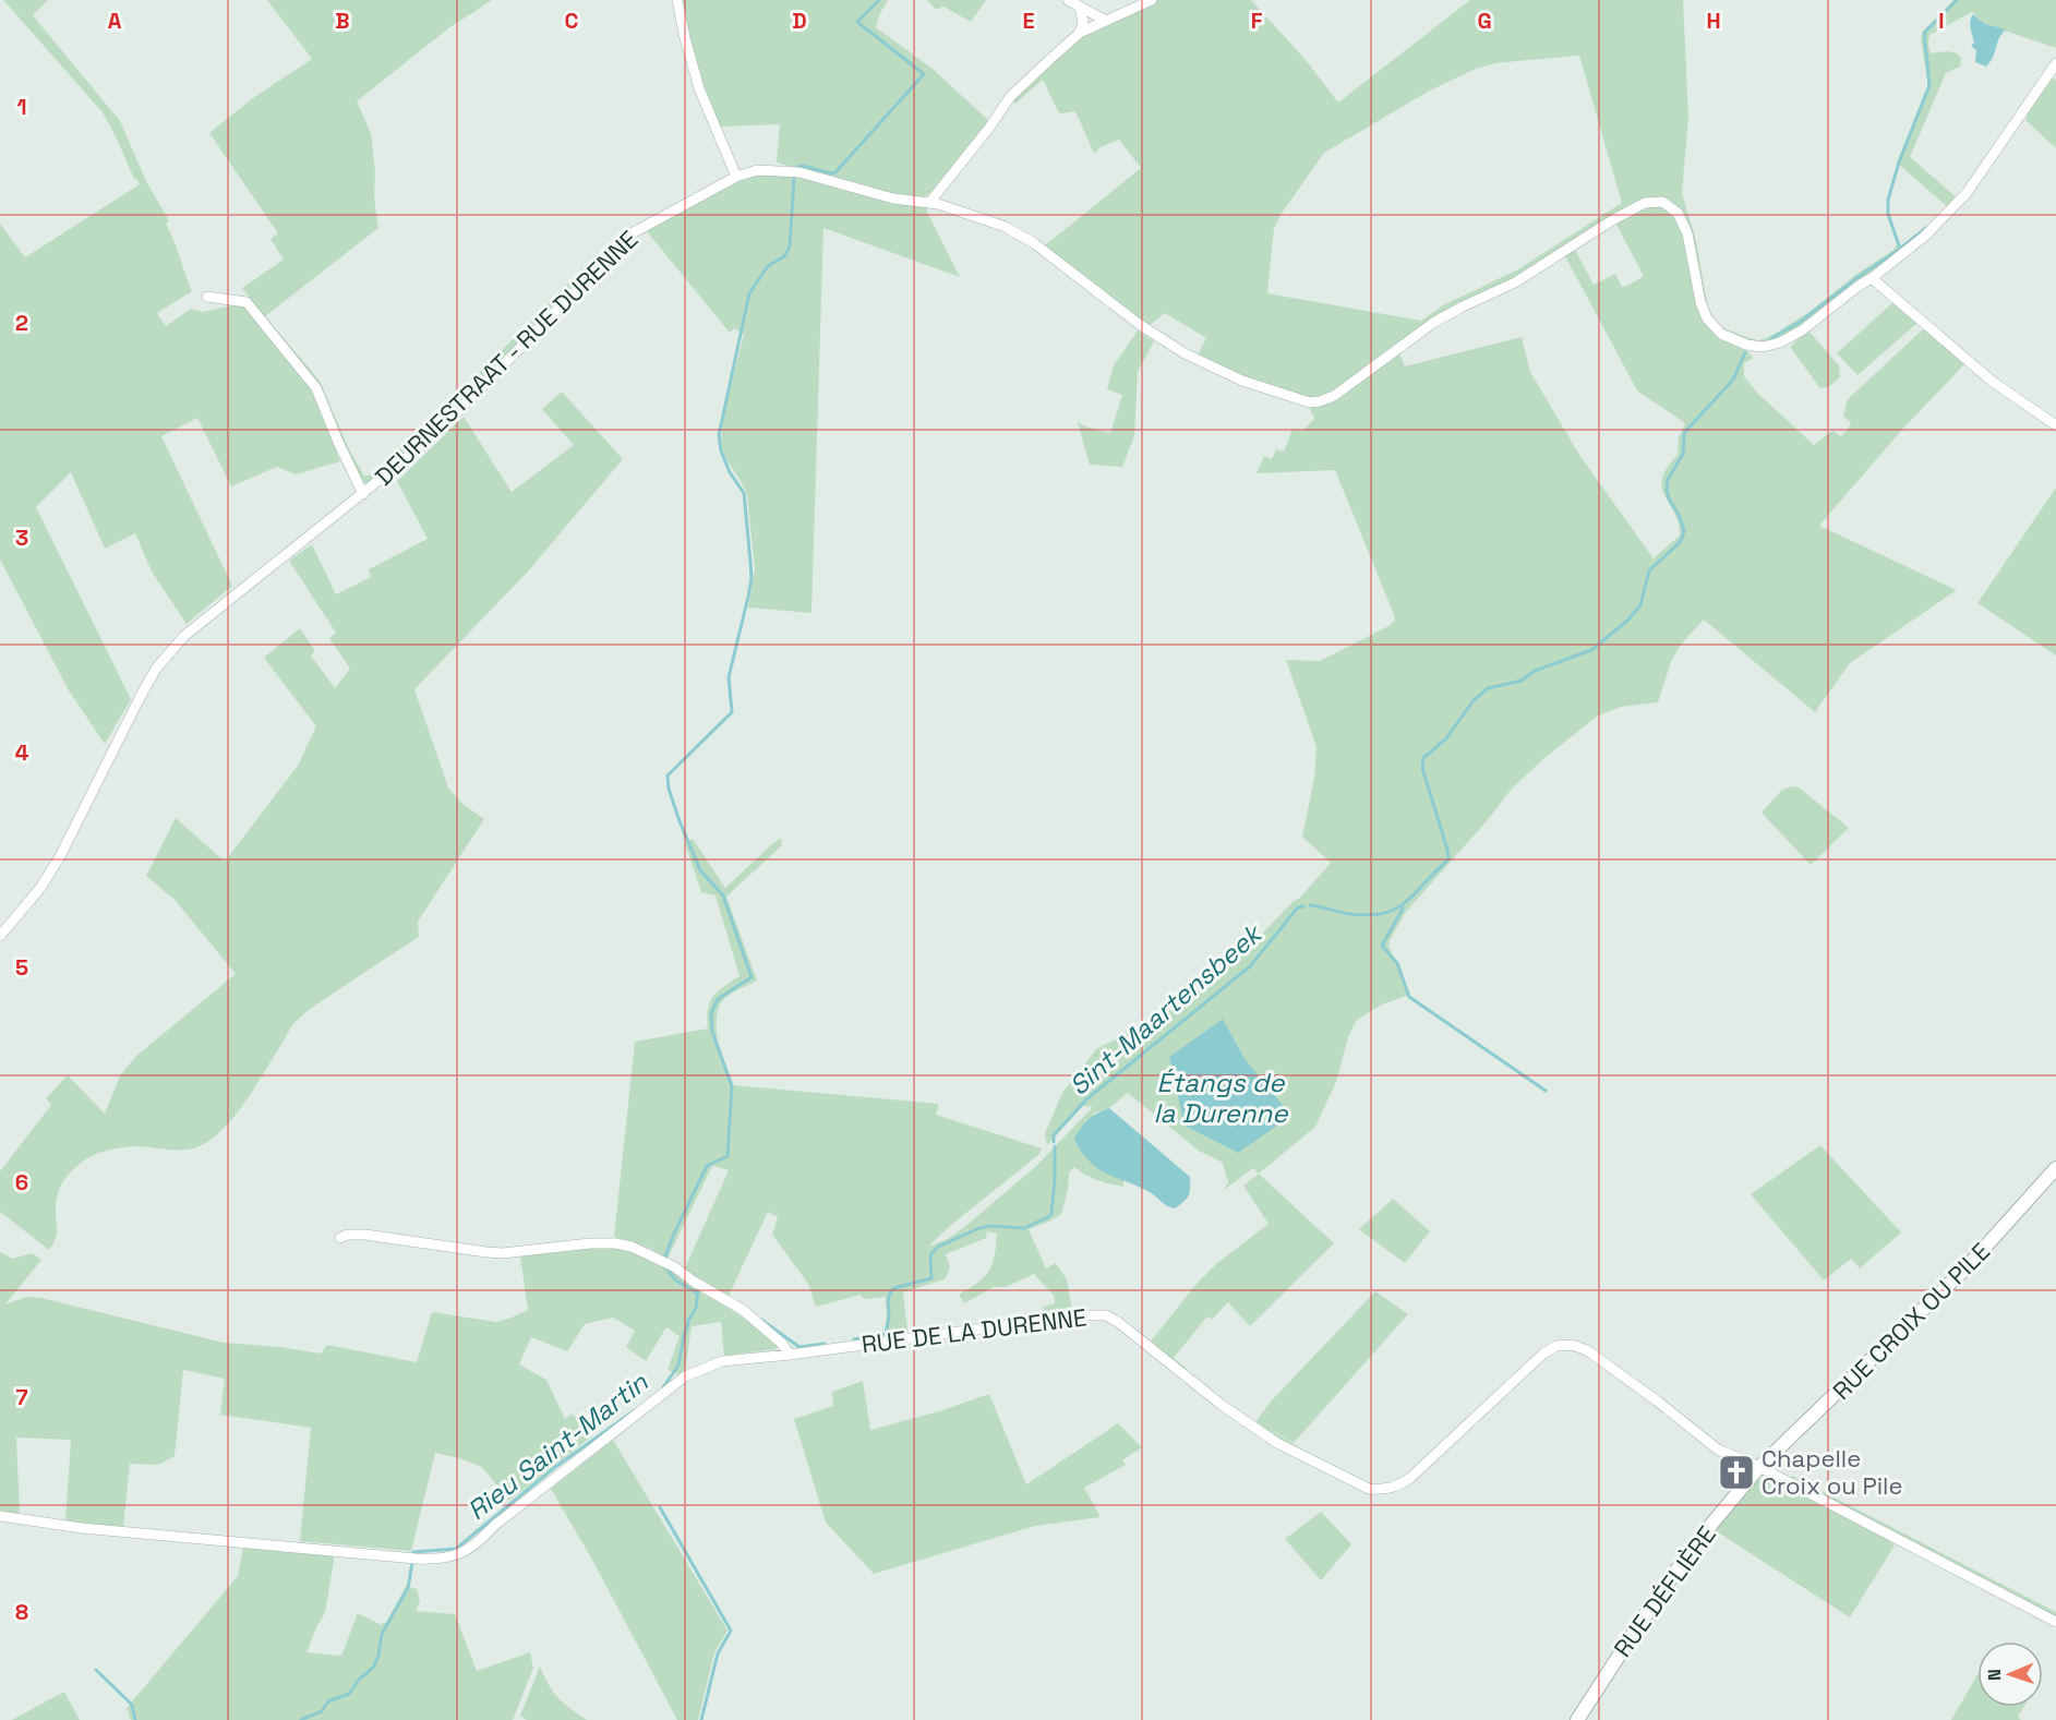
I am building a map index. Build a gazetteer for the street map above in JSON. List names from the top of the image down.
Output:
{
  "streets": {
    "street": [
      "DEURNESTRAAT - RUE DURENNE",
      "RUE CROIX OU PILE",
      "RUE DE LA DURENNE",
      "RUE DÉFLIÈRE"
    ]
  },
  "crossings": [
    ["RUE CROIX OU PILE", "RUE DE LA DURENNE"],
    ["RUE CROIX OU PILE", "RUE DÉFLIÈRE"],
    ["RUE DE LA DURENNE", "RUE DÉFLIÈRE"]
  ],
  "water": ["Sint-Maartensbeek", "Étangs de la Durenne", "Rieu Saint-Martin"],
  "places": {
    "church": ["Chapelle Croix ou Pile"]
  },
  "north": "left",
  "grid": {
    "columns": [
      "A",
      "B",
      "C",
      "D",
      "E",
      "F",
      "G",
      "H",
      "I"
    ],
    "rows": [
      "1",
      "2",
      "3",
      "4",
      "5",
      "6",
      "7",
      "8"
    ]
  }
}
